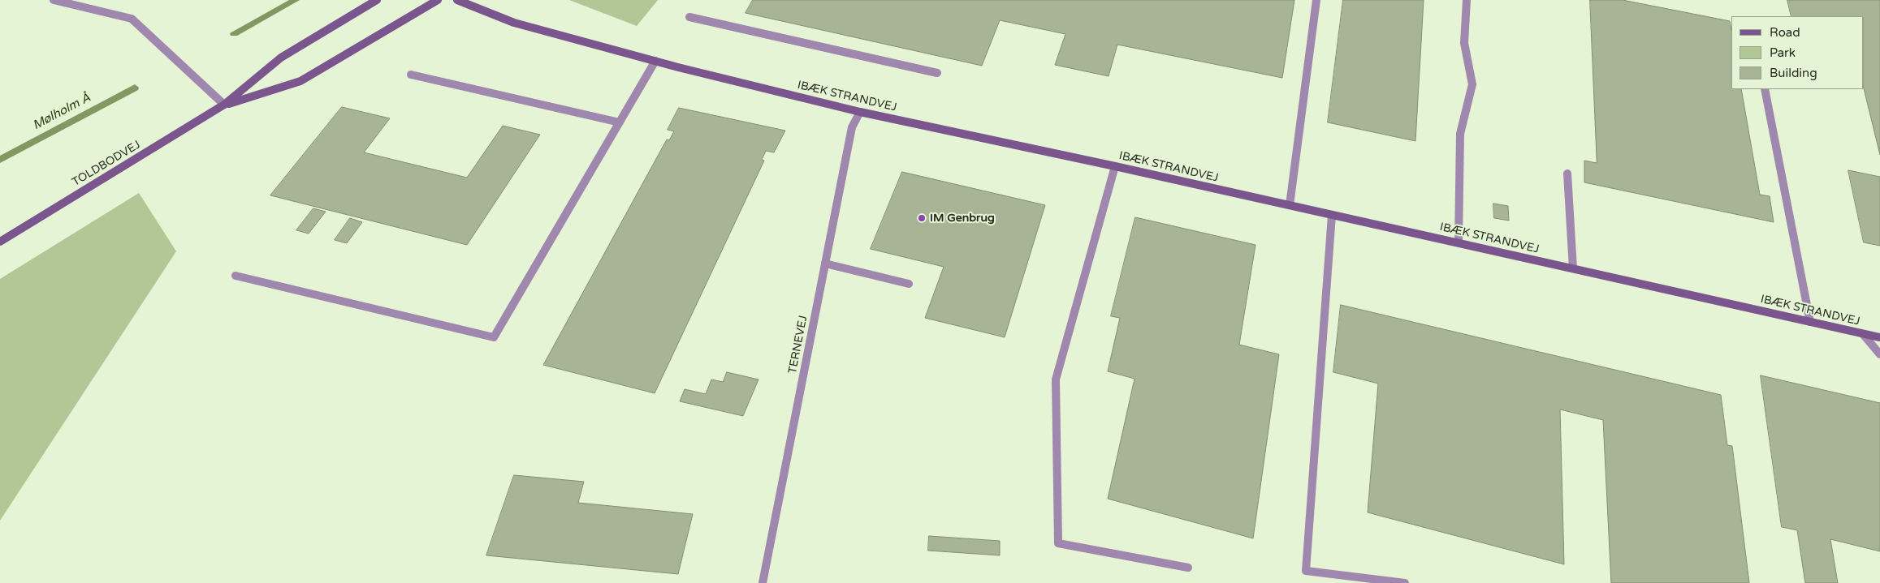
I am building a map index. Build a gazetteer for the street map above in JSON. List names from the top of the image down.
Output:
{
  "streets": {
    "street": ["IBÆK STRANDVEJ", "TOLDBODVEJ", "TERNEVEJ"]
  },
  "crossings": [
    ["IBÆK STRANDVEJ", "TERNEVEJ"]
  ],
  "water": ["Mølholm Å"],
  "places": ["IM Genbrug"],
  "legend": ["Road", "Park", "Building"]
}
